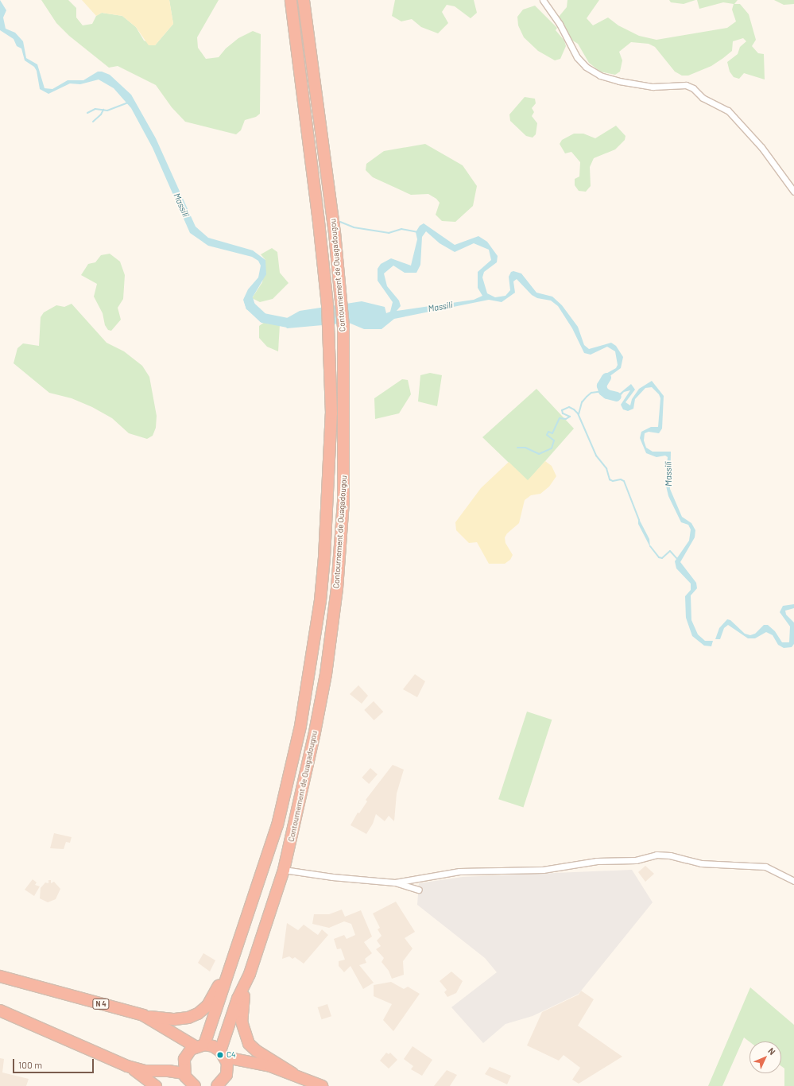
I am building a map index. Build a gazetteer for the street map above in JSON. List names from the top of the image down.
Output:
{
  "streets": {
    "highway": ["Contournement de Ouagadougou", "N 4"]
  },
  "crossings": [
    ["Contournement de Ouagadougou", "N 4"]
  ],
  "water": ["Massili"],
  "places": ["C4"],
  "scale_bar": "100 m",
  "north": "top right"
}
